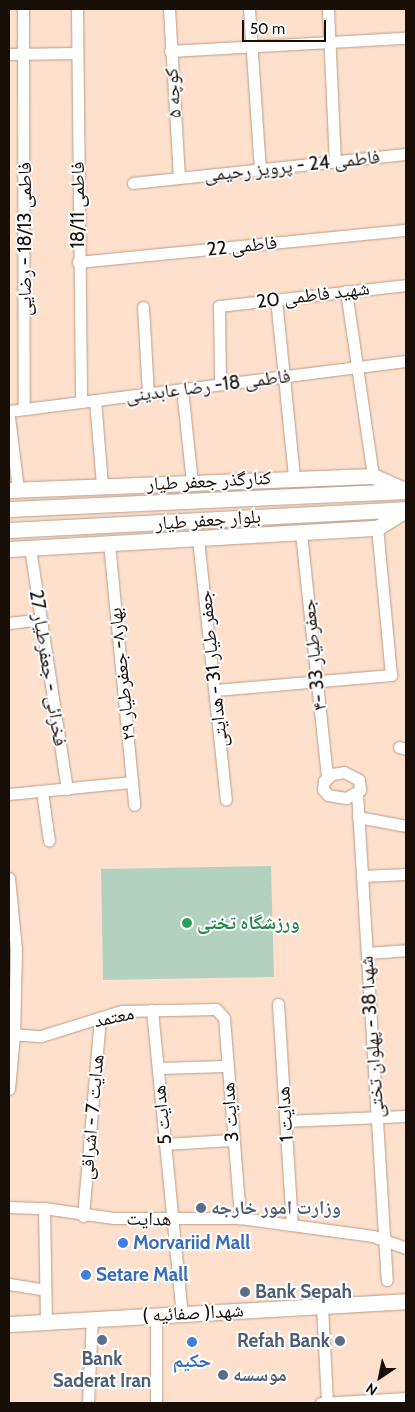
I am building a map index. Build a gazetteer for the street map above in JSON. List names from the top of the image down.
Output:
{
  "streets": {
    "main road": ["کنارگذر جعفر طیار", "بلوار جعفر طیار", "شهدا( صفائیه )"],
    "street": [
      "کوچه ۵",
      "فاطمی 24 - پرویز رحیمی",
      "فاطمی 18/11",
      "فاطمی 18/13 - رضایی",
      "فاطمی 22",
      "شهید فاطمی 20",
      "فاطمی 18- رضا عابدینی",
      "۴- جعفرطیار 33",
      "فخرائی - جعفرطیار 27",
      "جعفر طیار 31 - هدایتی",
      "بهار۸- جعفرطیار ۲۹",
      "معتمد",
      "شهدا 38 - پهلوان تختی",
      "هدایت 3",
      "هدایت 1",
      "هدایت 5",
      "هدایت 7 - اشراقی",
      "هدایت"
    ]
  },
  "crossings": [
    ["کوچه ۵", "فاطمی 24 - پرویز رحیمی"],
    ["فاطمی 18/11", "فاطمی 22"],
    ["فاطمی 18/11", "فاطمی 18- رضا عابدینی"],
    ["فاطمی 18/13 - رضایی", "فاطمی 18- رضا عابدینی"],
    ["شهید فاطمی 20", "فاطمی 18- رضا عابدینی"],
    ["کنارگذر جعفر طیار", "بلوار جعفر طیار"],
    ["۴- جعفرطیار 33", "شهدا 38 - پهلوان تختی"],
    ["معتمد", "هدایت 3"],
    ["معتمد", "هدایت 5"],
    ["معتمد", "هدایت 7 - اشراقی"],
    ["شهدا 38 - پهلوان تختی", "هدایت"],
    ["هدایت 3", "هدایت"],
    ["هدایت 1", "هدایت"],
    ["هدایت 5", "هدایت"],
    ["هدایت 5", "شهدا( صفائیه )"],
    ["هدایت 7 - اشراقی", "هدایت"]
  ],
  "places": [
    "ورزشگاه تختی",
    "وزارت امور خارجه",
    "Morvariid Mall",
    "Setare Mall",
    "Bank Sepah",
    "Bank Saderat Iran",
    "Refah Bank",
    "حکیم",
    "موسسه"
  ],
  "scale_bar": "50 m",
  "north": "bottom left"
}
